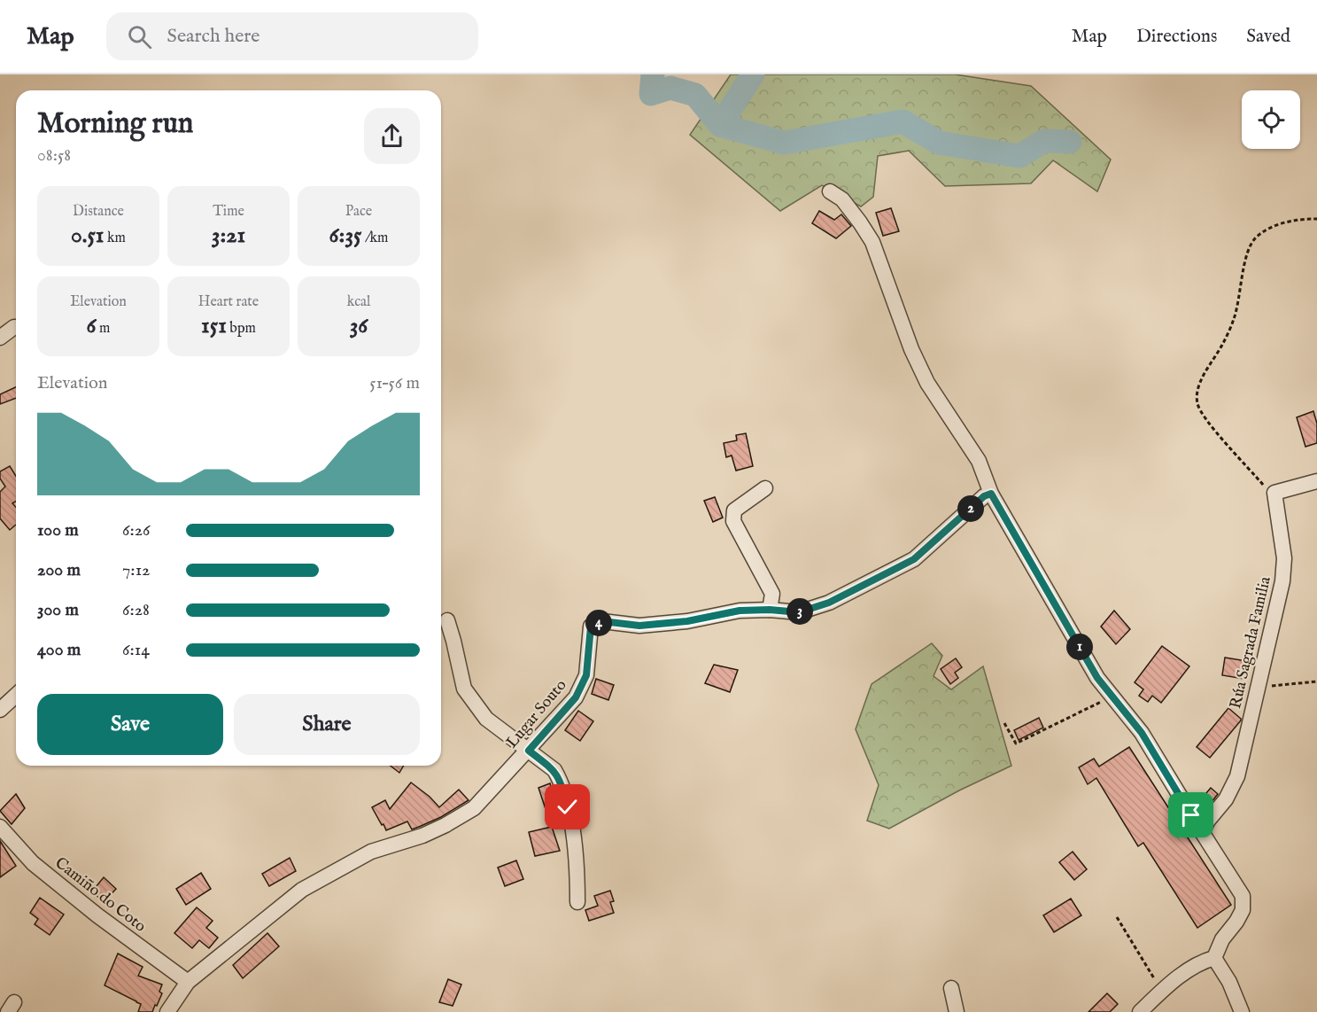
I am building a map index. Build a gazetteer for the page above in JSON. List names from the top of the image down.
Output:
{
  "streets": {
    "street": ["Rúa Sagrada Familia", "Lugar Souto", "Camiño do Coto"]
  },
  "crossings": [
    ["Lugar Souto", "Camiño do Coto"]
  ],
  "page": {
    "header": "Map",
    "search": "Search here",
    "nav": ["Map", "Directions", "Saved"],
    "heading": ["Morning run", "08:58"],
    "stats": [
      ["Distance", "0.51 km"],
      ["Time", "3:21"],
      ["Pace", "6:35 /km"],
      ["Elevation", "6 m"],
      ["Heart rate", "151 bpm"],
      ["kcal", "36"]
    ],
    "chart": ["Elevation", "51–56 m"],
    "pins": [
      "2",
      "3",
      "4",
      "1"
    ],
    "list": [
      {
        "name": "100 m",
        "note": "6:26"
      },
      {
        "name": "200 m",
        "note": "7:12"
      },
      {
        "name": "300 m",
        "note": "6:28"
      },
      {
        "name": "400 m",
        "note": "6:14"
      }
    ],
    "buttons": ["Save", "Share"]
  }
}
